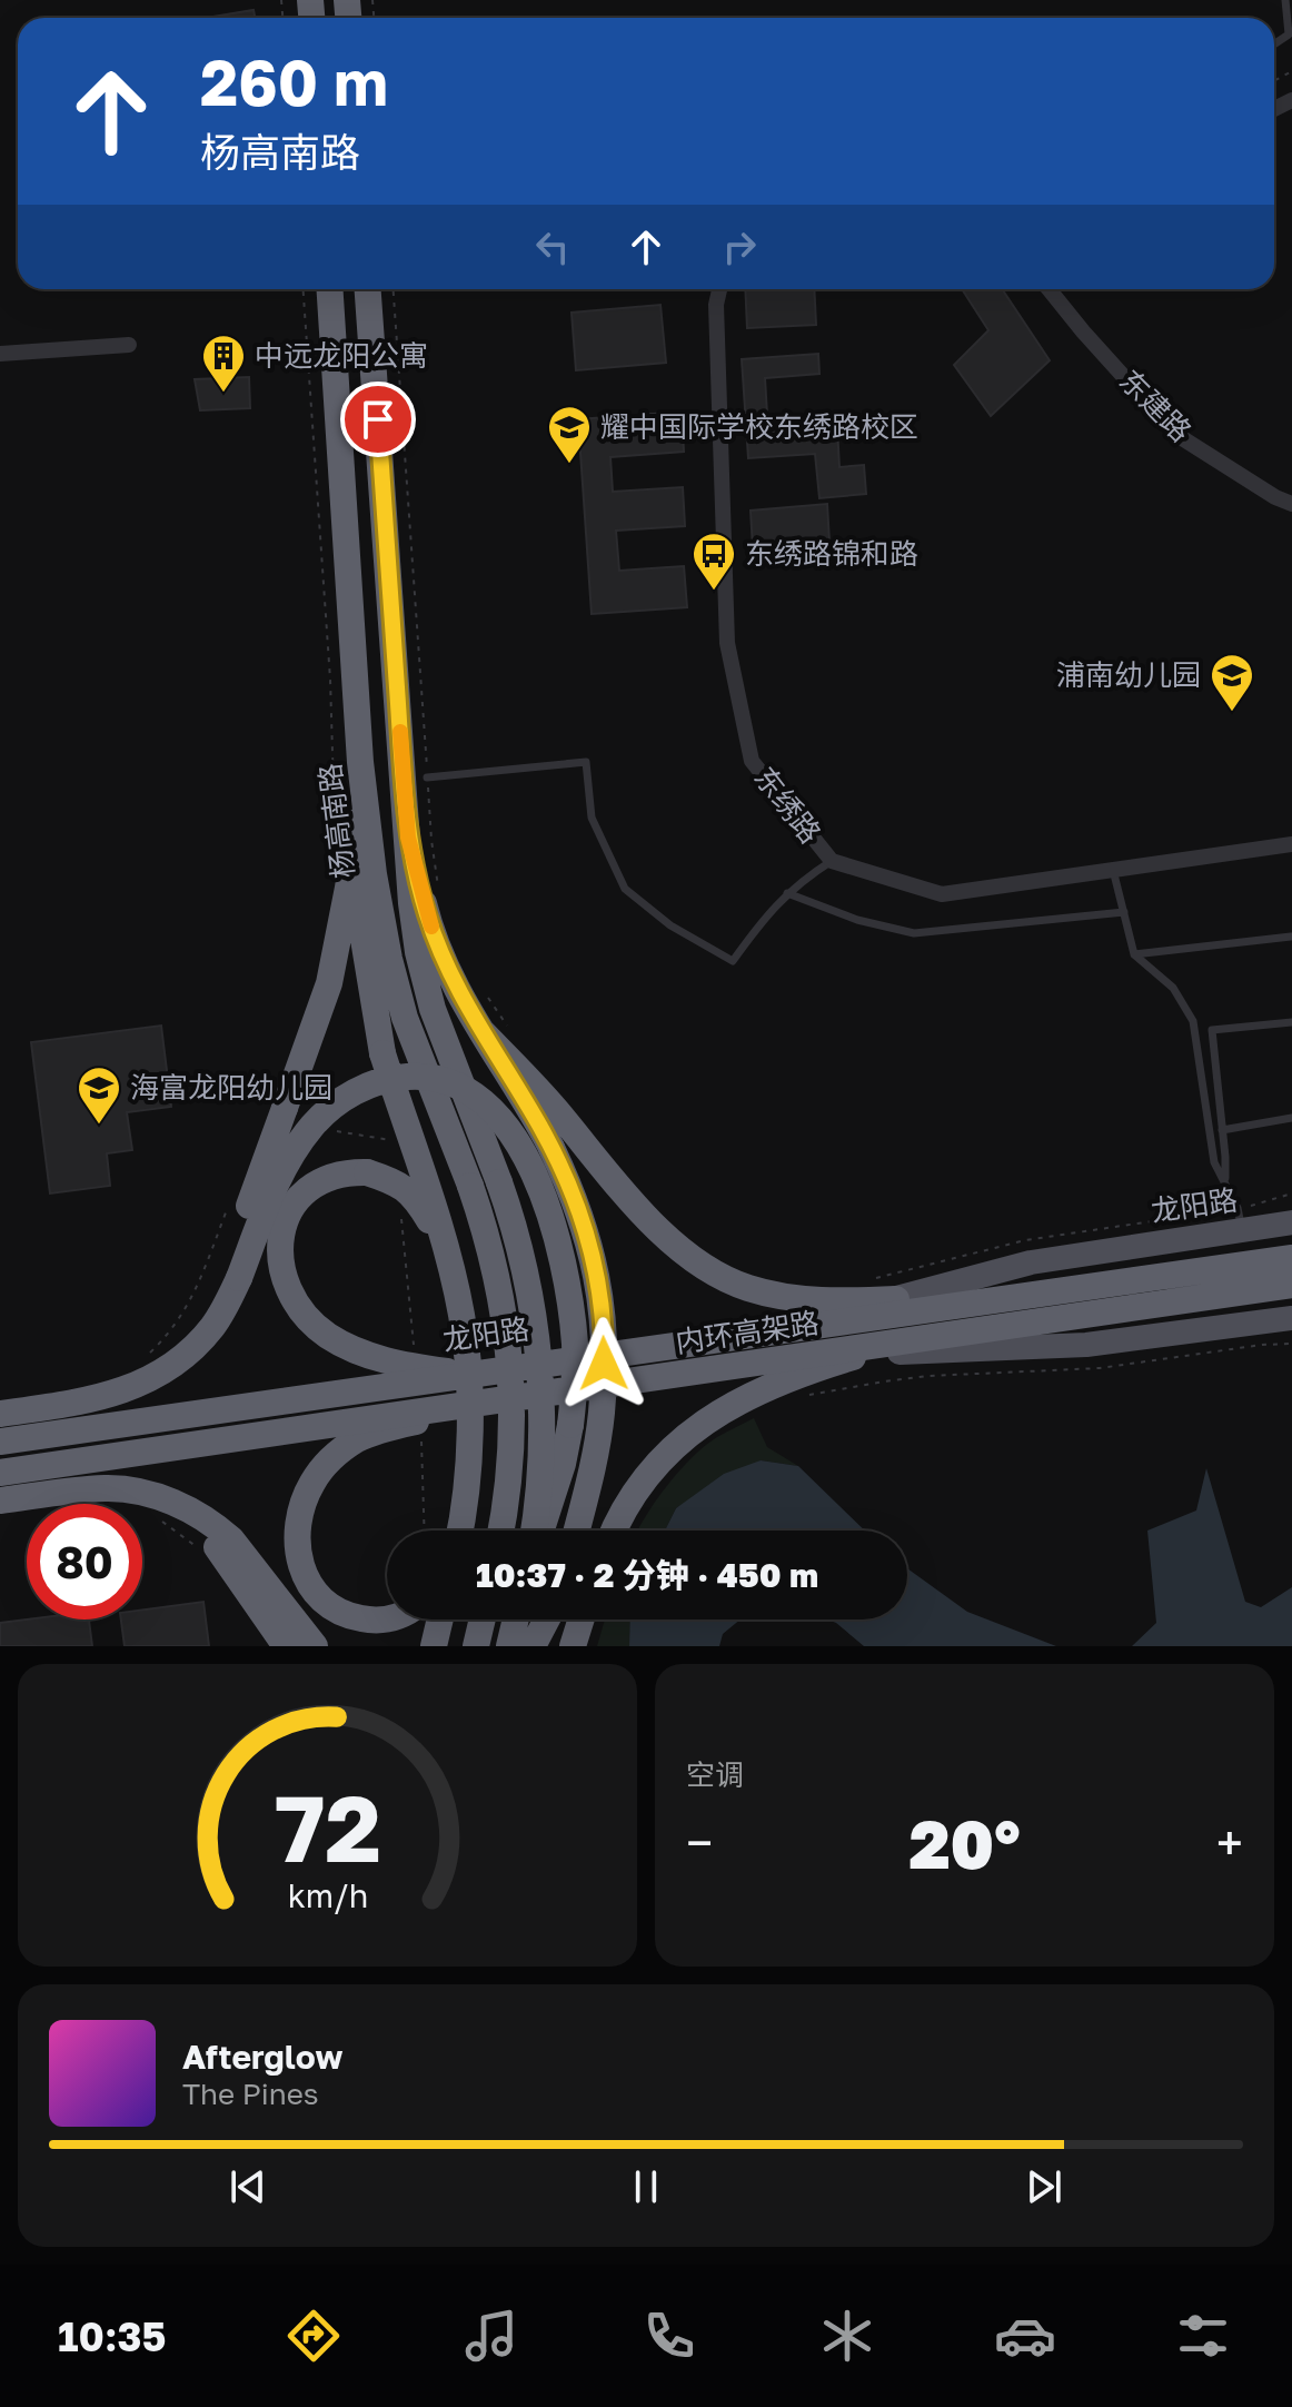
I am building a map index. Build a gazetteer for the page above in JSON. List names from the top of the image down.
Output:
{
  "streets": {
    "highway": ["杨高南路", "内环高架路"],
    "main road": ["龙阳路"],
    "street": ["东建路", "东绣路"]
  },
  "crossings": [
    ["龙阳路", "内环高架路"]
  ],
  "places": {
    "building": ["中远龙阳公寓"],
    "school or university": ["耀中国际学校东绣路校区", "浦南幼儿园", "海富龙阳幼儿园"],
    "bus stop": ["东绣路锦和路"]
  },
  "page": {
    "turn": ["260 m", "杨高南路"],
    "limit": "80",
    "trip": "10:37 · 2 分钟 · 450 m",
    "tile": "空调",
    "heat": ["−", "20°", "+"],
    "song": ["Afterglow", "The Pines"],
    "tabs": "10:35",
    "gauge": ["72", "km/h"]
  }
}
